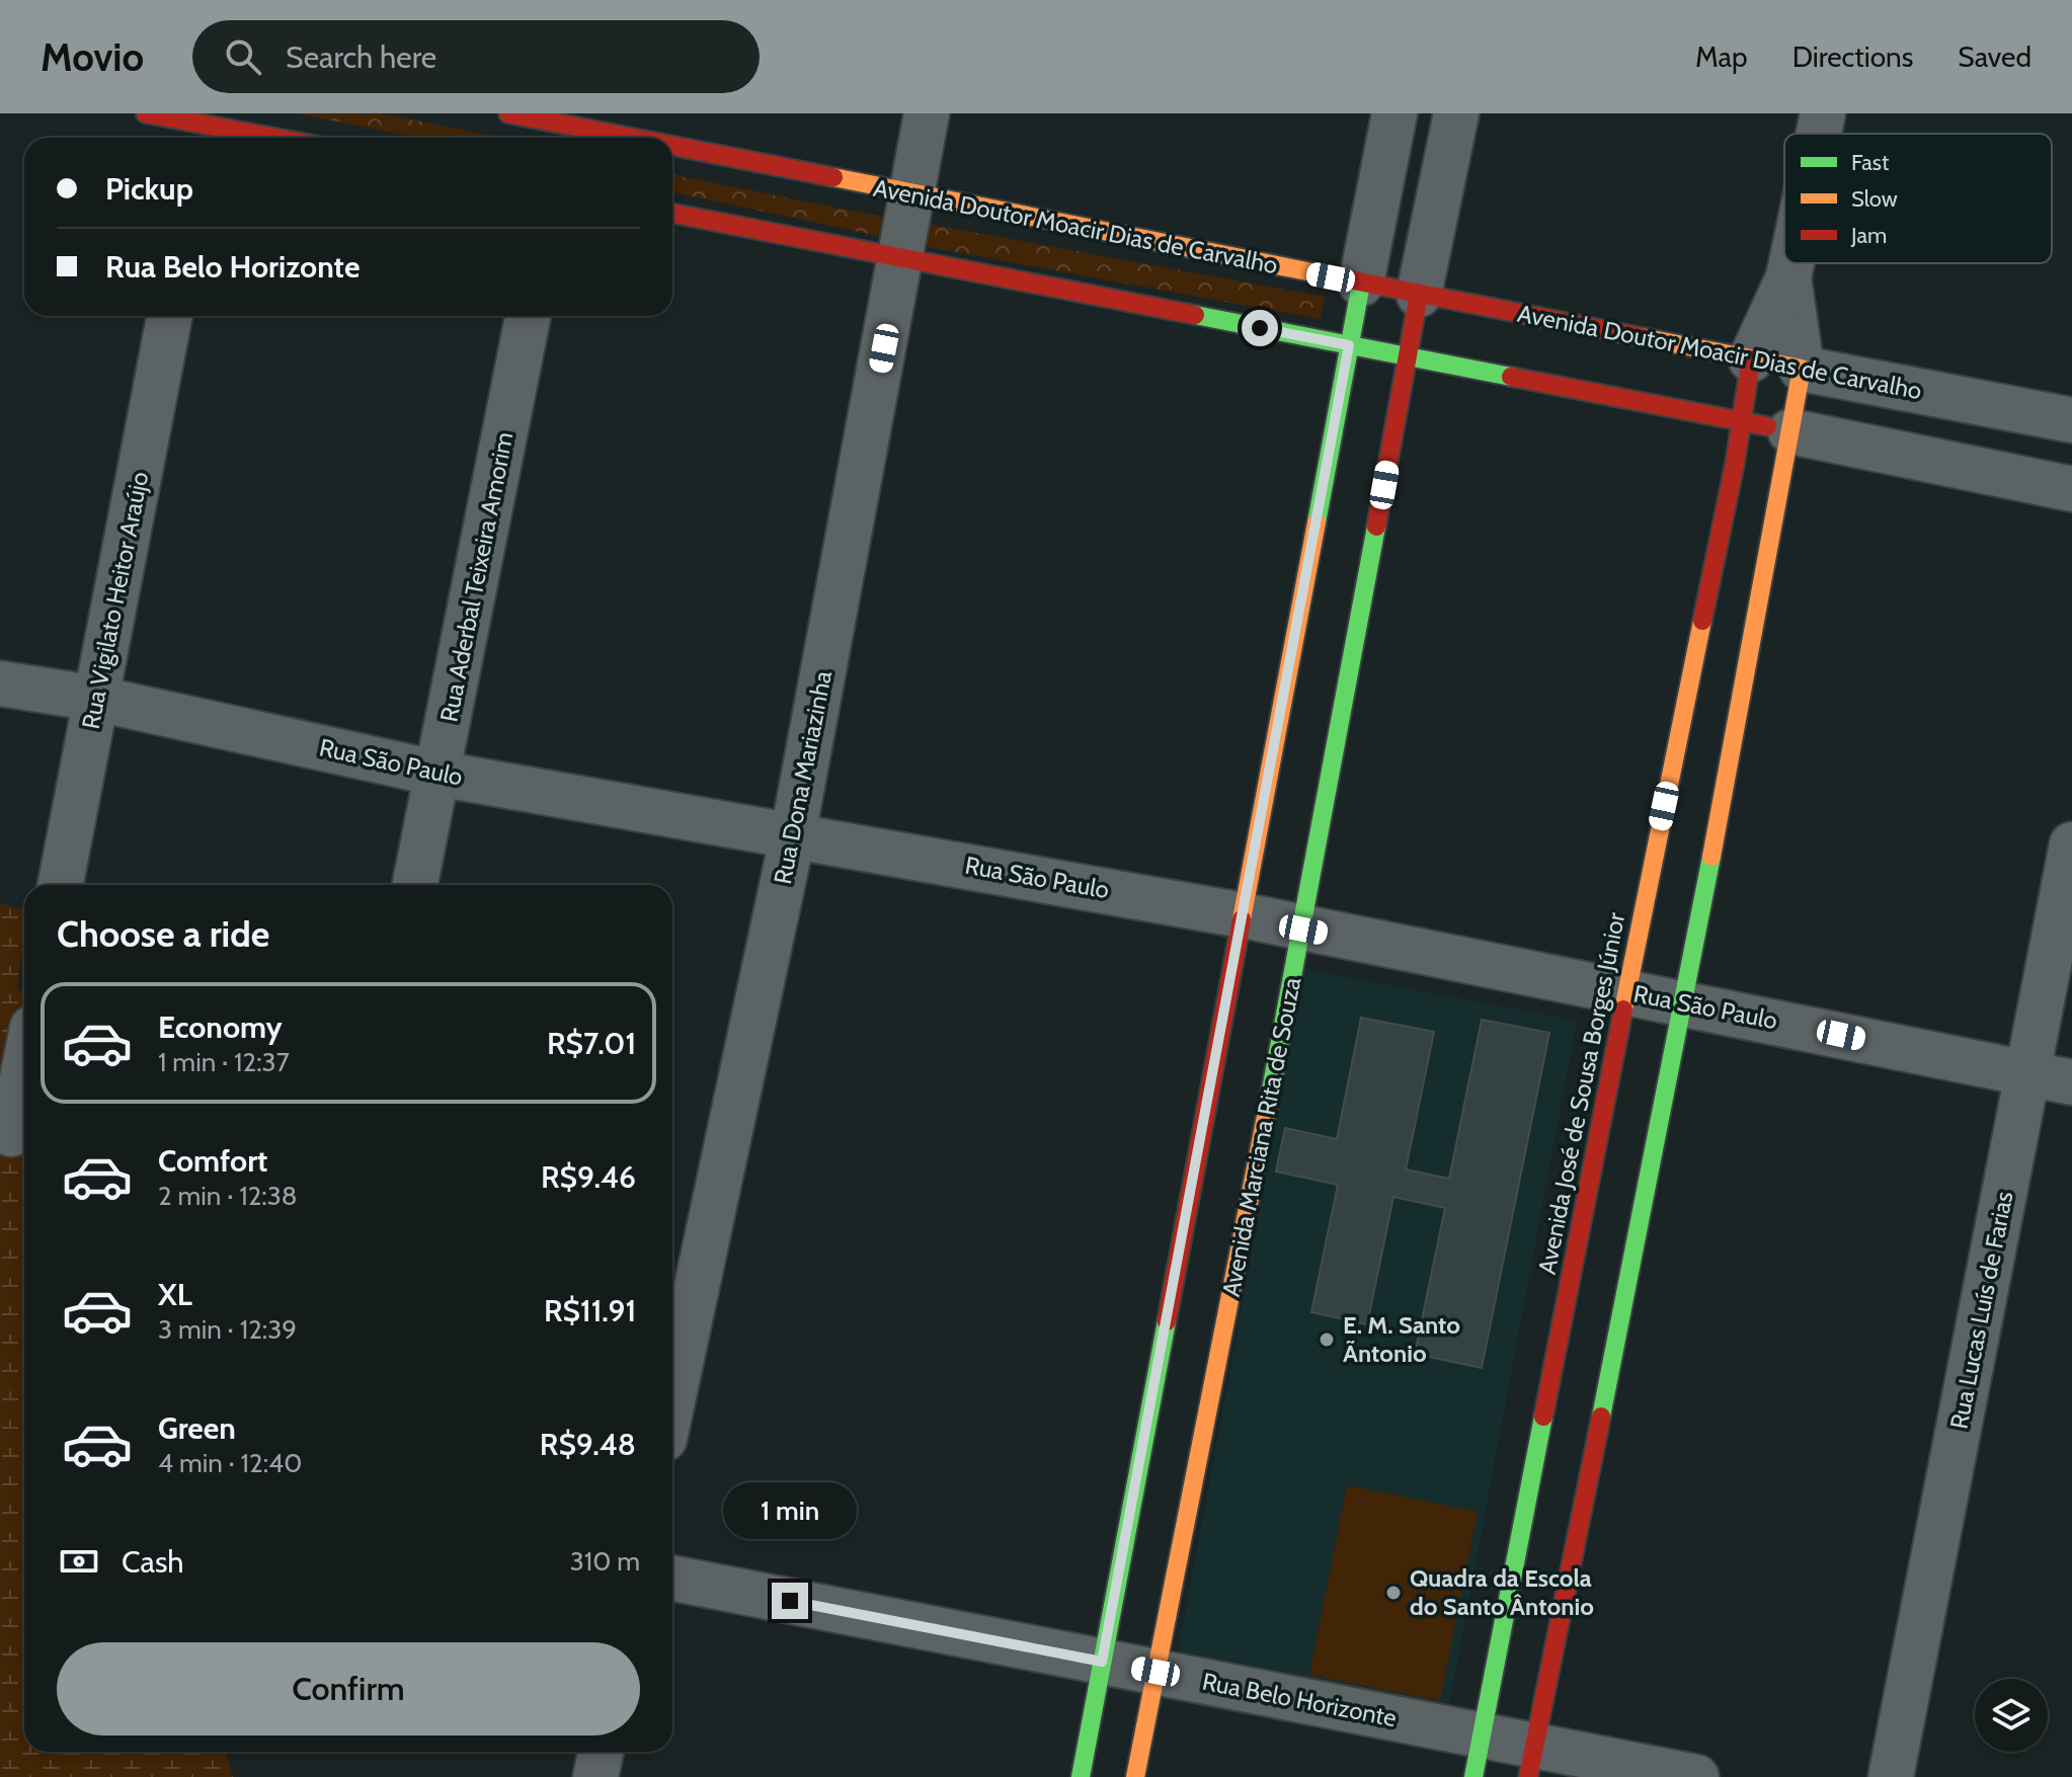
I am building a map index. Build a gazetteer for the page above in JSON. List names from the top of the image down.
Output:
{
  "streets": {
    "street": [
      "Avenida Doutor Moacir Dias de Carvalho",
      "Rua Aderbal Teixeira Amorim",
      "Rua Vigilato Heitor Araújo",
      "Rua São Paulo",
      "Rua Dona Mariazinha",
      "Avenida José de Sousa Borges Júnior",
      "Avenida Marciana Rita de Souza",
      "Rua Lucas Luís de Farias",
      "Rua Belo Horizonte"
    ]
  },
  "crossings": [
    ["Avenida Doutor Moacir Dias de Carvalho", "Rua Dona Mariazinha"],
    ["Avenida Doutor Moacir Dias de Carvalho", "Avenida José de Sousa Borges Júnior"],
    ["Avenida Doutor Moacir Dias de Carvalho", "Avenida Marciana Rita de Souza"],
    ["Rua Aderbal Teixeira Amorim", "Rua São Paulo"],
    ["Rua Vigilato Heitor Araújo", "Rua São Paulo"],
    ["Rua São Paulo", "Rua Dona Mariazinha"],
    ["Rua São Paulo", "Avenida José de Sousa Borges Júnior"],
    ["Rua São Paulo", "Avenida Marciana Rita de Souza"],
    ["Rua São Paulo", "Rua Lucas Luís de Farias"],
    ["Avenida José de Sousa Borges Júnior", "Rua Belo Horizonte"],
    ["Avenida Marciana Rita de Souza", "Rua Belo Horizonte"]
  ],
  "places": ["E. M. Santo Ãntonio", "Quadra da Escola do Santo Ântonio"],
  "legend": ["Fast", "Slow", "Jam"],
  "page": {
    "header": "Movio",
    "search": "Search here",
    "nav": ["Map", "Directions", "Saved"],
    "banner": ["Pickup", "Rua Belo Horizonte"],
    "heading": "Choose a ride",
    "list": [
      {
        "name": "Economy",
        "note": "1 min · 12:37",
        "value": "R$7.01"
      },
      {
        "name": "Comfort",
        "note": "2 min · 12:38",
        "value": "R$9.46"
      },
      {
        "name": "XL",
        "note": "3 min · 12:39",
        "value": "R$11.91"
      },
      {
        "name": "Green",
        "note": "4 min · 12:40",
        "value": "R$9.48"
      }
    ],
    "bubble": "1 min",
    "pay": ["Cash", "310 m"],
    "buttons": "Confirm"
  }
}
